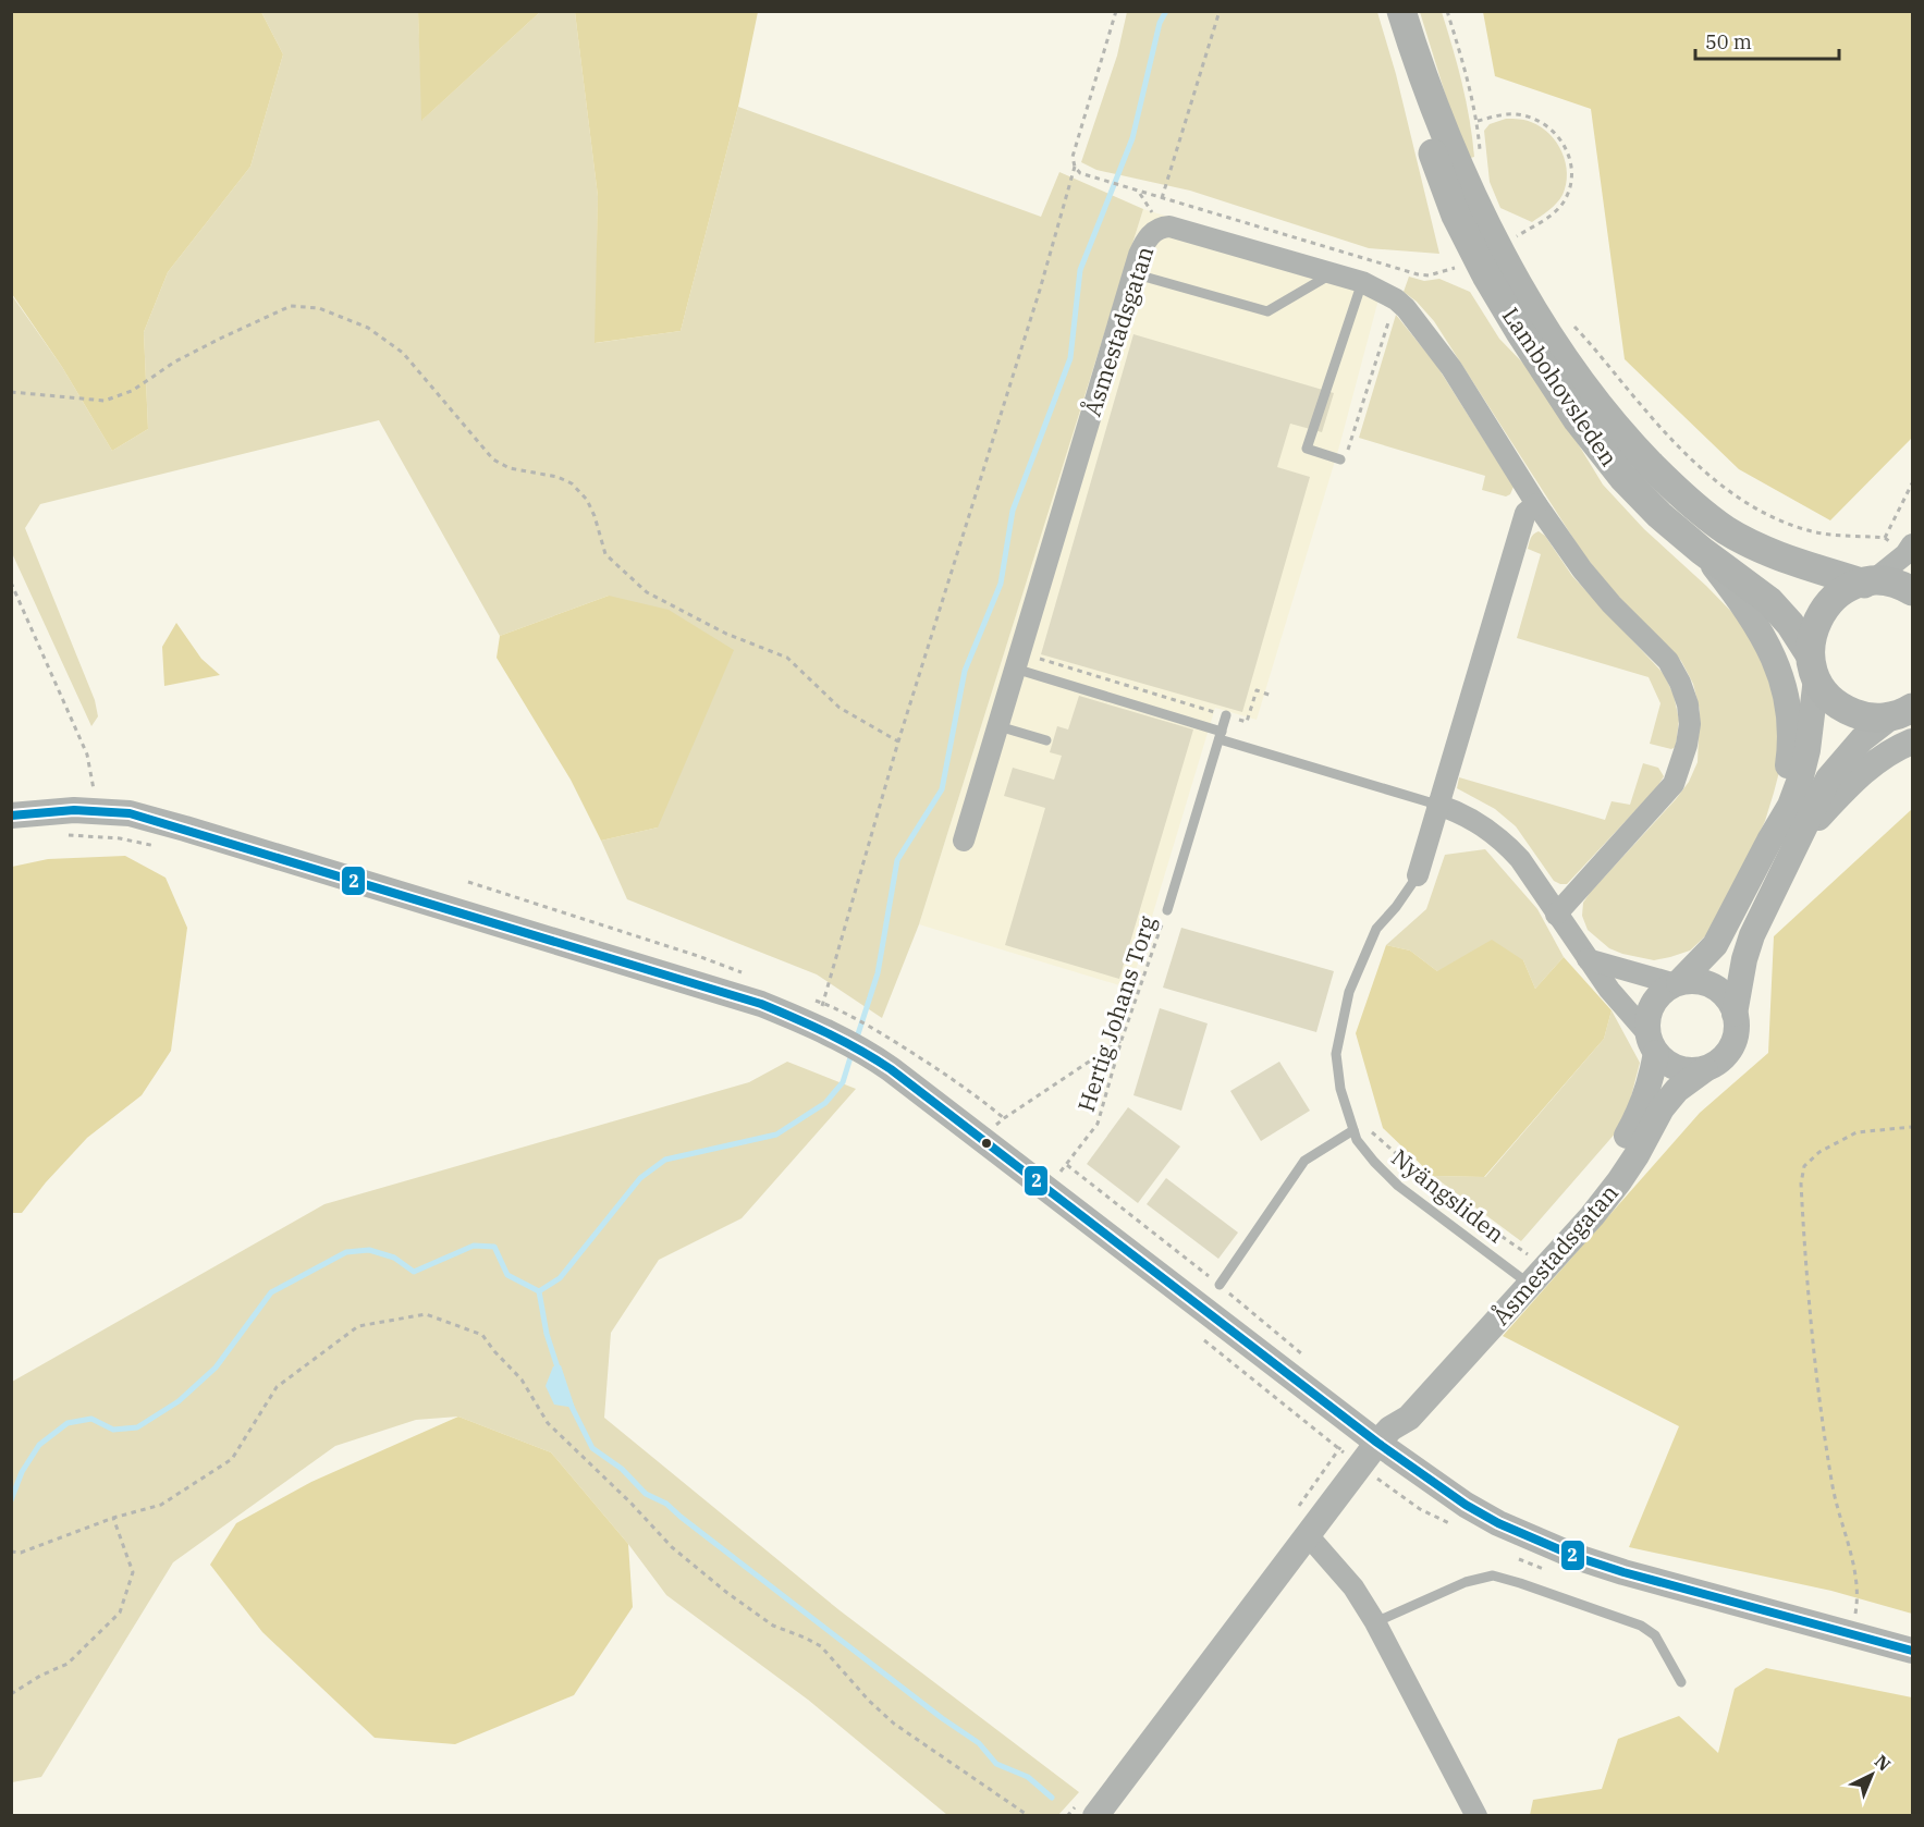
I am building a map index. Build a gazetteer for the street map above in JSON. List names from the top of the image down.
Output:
{
  "streets": {
    "main road": ["Lambohovsleden"],
    "street": ["Åsmestadsgatan"],
    "lane": ["Nyängsliden"],
    "path": ["Hertig Johans Torg"]
  },
  "crossings": [
    ["Åsmestadsgatan", "Nyängsliden"]
  ],
  "lines": ["transit line 2"],
  "scale_bar": "50 m",
  "north": "top right"
}
